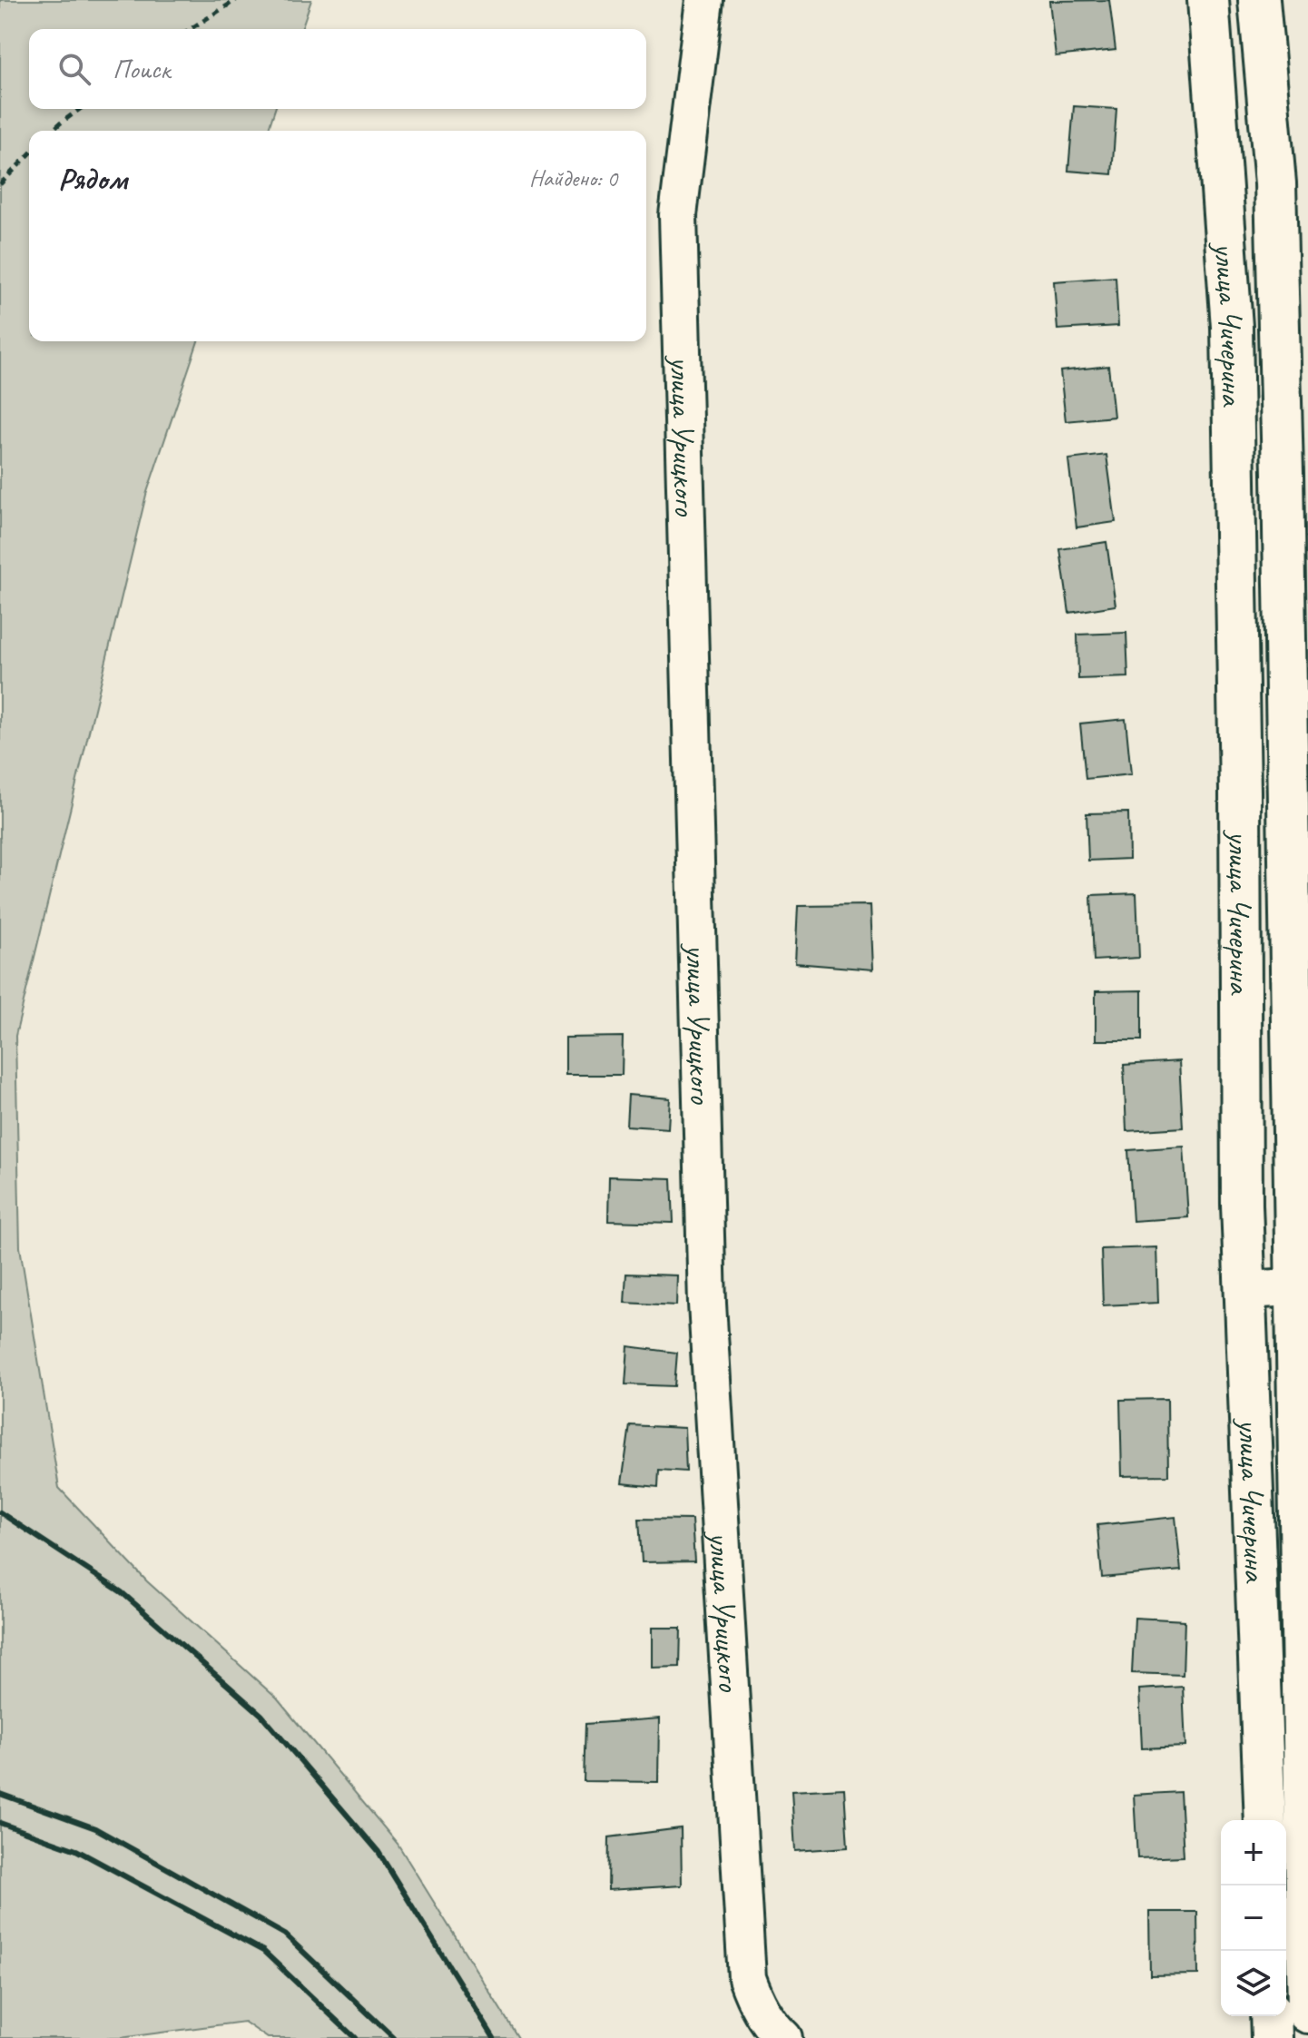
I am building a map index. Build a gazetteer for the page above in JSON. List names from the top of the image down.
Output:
{
  "streets": {
    "main road": ["улица Чичерина"],
    "street": ["улица Урицкого"]
  },
  "page": {
    "search": "Поиск",
    "heading": ["Рядом", "Найдено: 0"],
    "map_buttons": ["+", "−"]
  }
}
